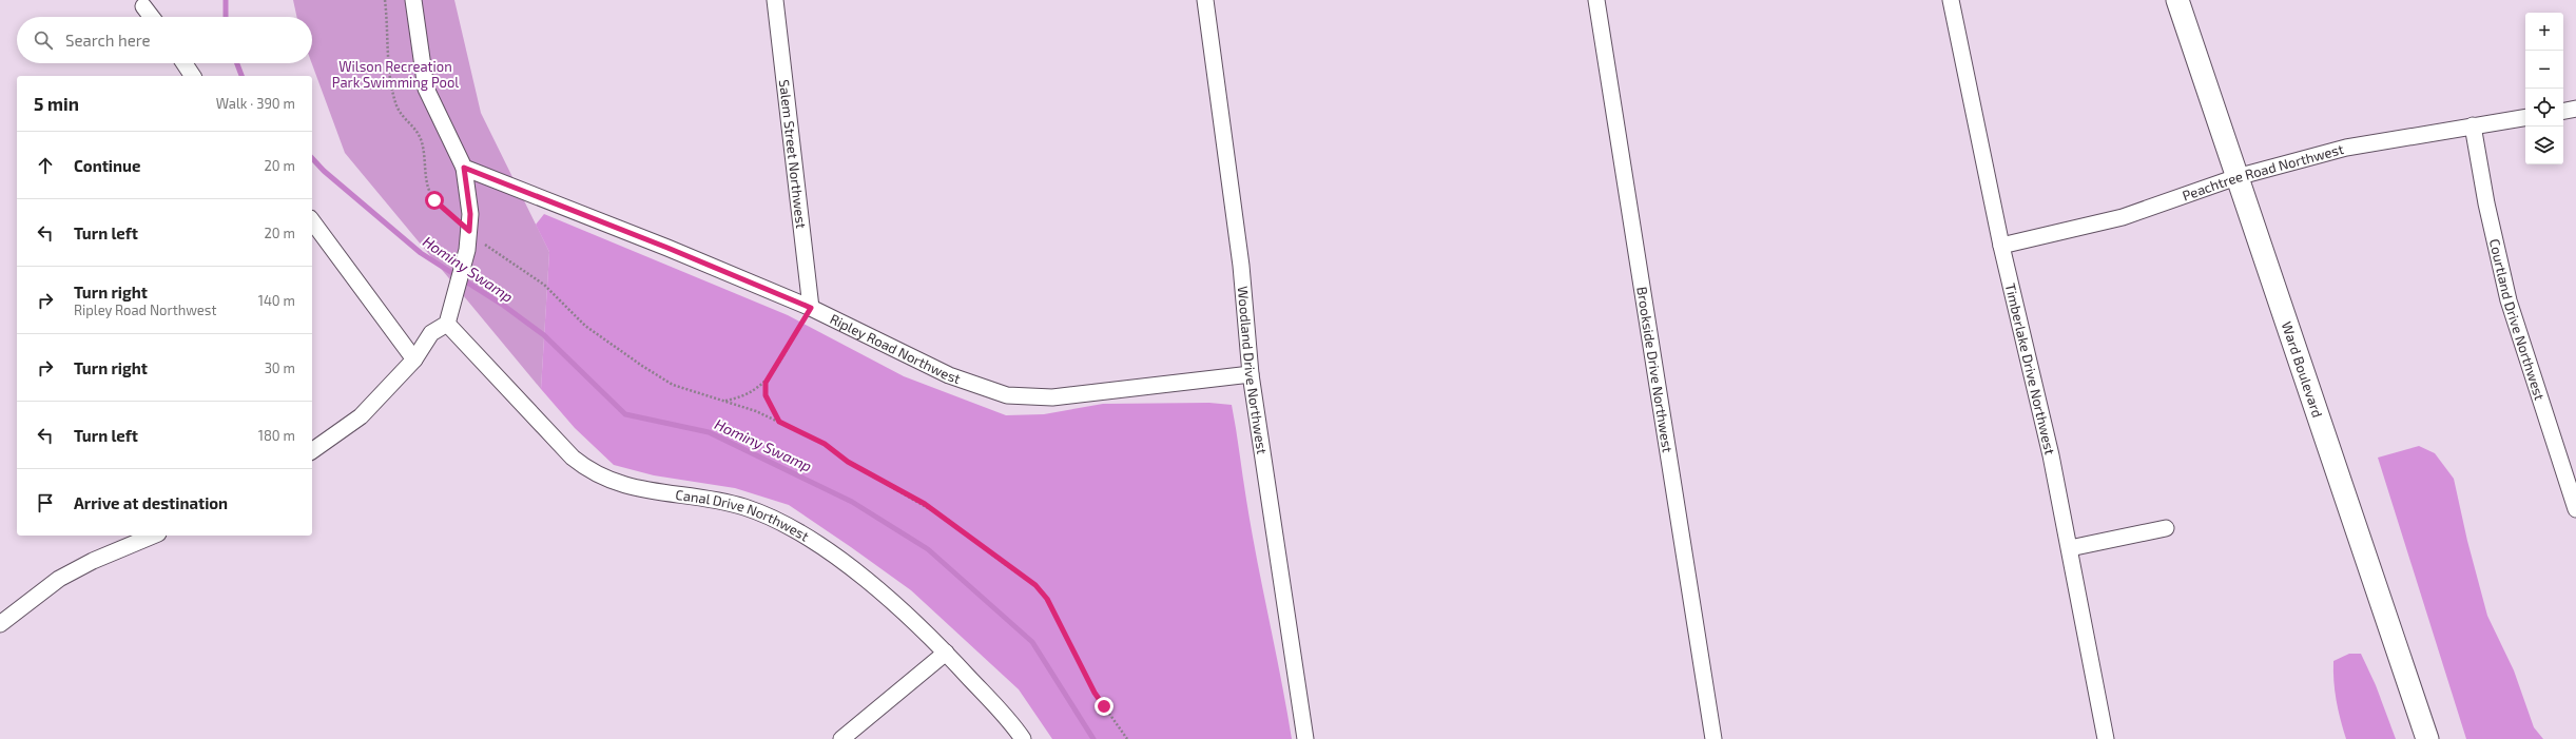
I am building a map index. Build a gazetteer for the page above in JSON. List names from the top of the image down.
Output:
{
  "streets": {
    "main road": ["Ward Boulevard"],
    "street": [
      "Salem Street Northwest",
      "Peachtree Road Northwest",
      "Courtland Drive Northwest",
      "Ripley Road Northwest",
      "Brookside Drive Northwest",
      "Timberlake Drive Northwest",
      "Woodland Drive Northwest",
      "Canal Drive Northwest"
    ]
  },
  "crossings": [
    ["Salem Street Northwest", "Ripley Road Northwest"],
    ["Peachtree Road Northwest", "Courtland Drive Northwest"],
    ["Peachtree Road Northwest", "Timberlake Drive Northwest"],
    ["Peachtree Road Northwest", "Ward Boulevard"],
    ["Ripley Road Northwest", "Woodland Drive Northwest"]
  ],
  "water": ["Hominy Swamp"],
  "parks": ["Wilson Recreation Park Swimming Pool"],
  "page": {
    "map_buttons": ["+", "−"],
    "search": "Search here",
    "heading": ["5 min", "Walk · 390 m"],
    "list": [
      ["Continue", "20 m"],
      ["Turn left", "20 m"],
      ["Turn right", "Ripley Road Northwest", "140 m"],
      ["Turn right", "30 m"],
      ["Turn left", "180 m"],
      "Arrive at destination"
    ]
  }
}
